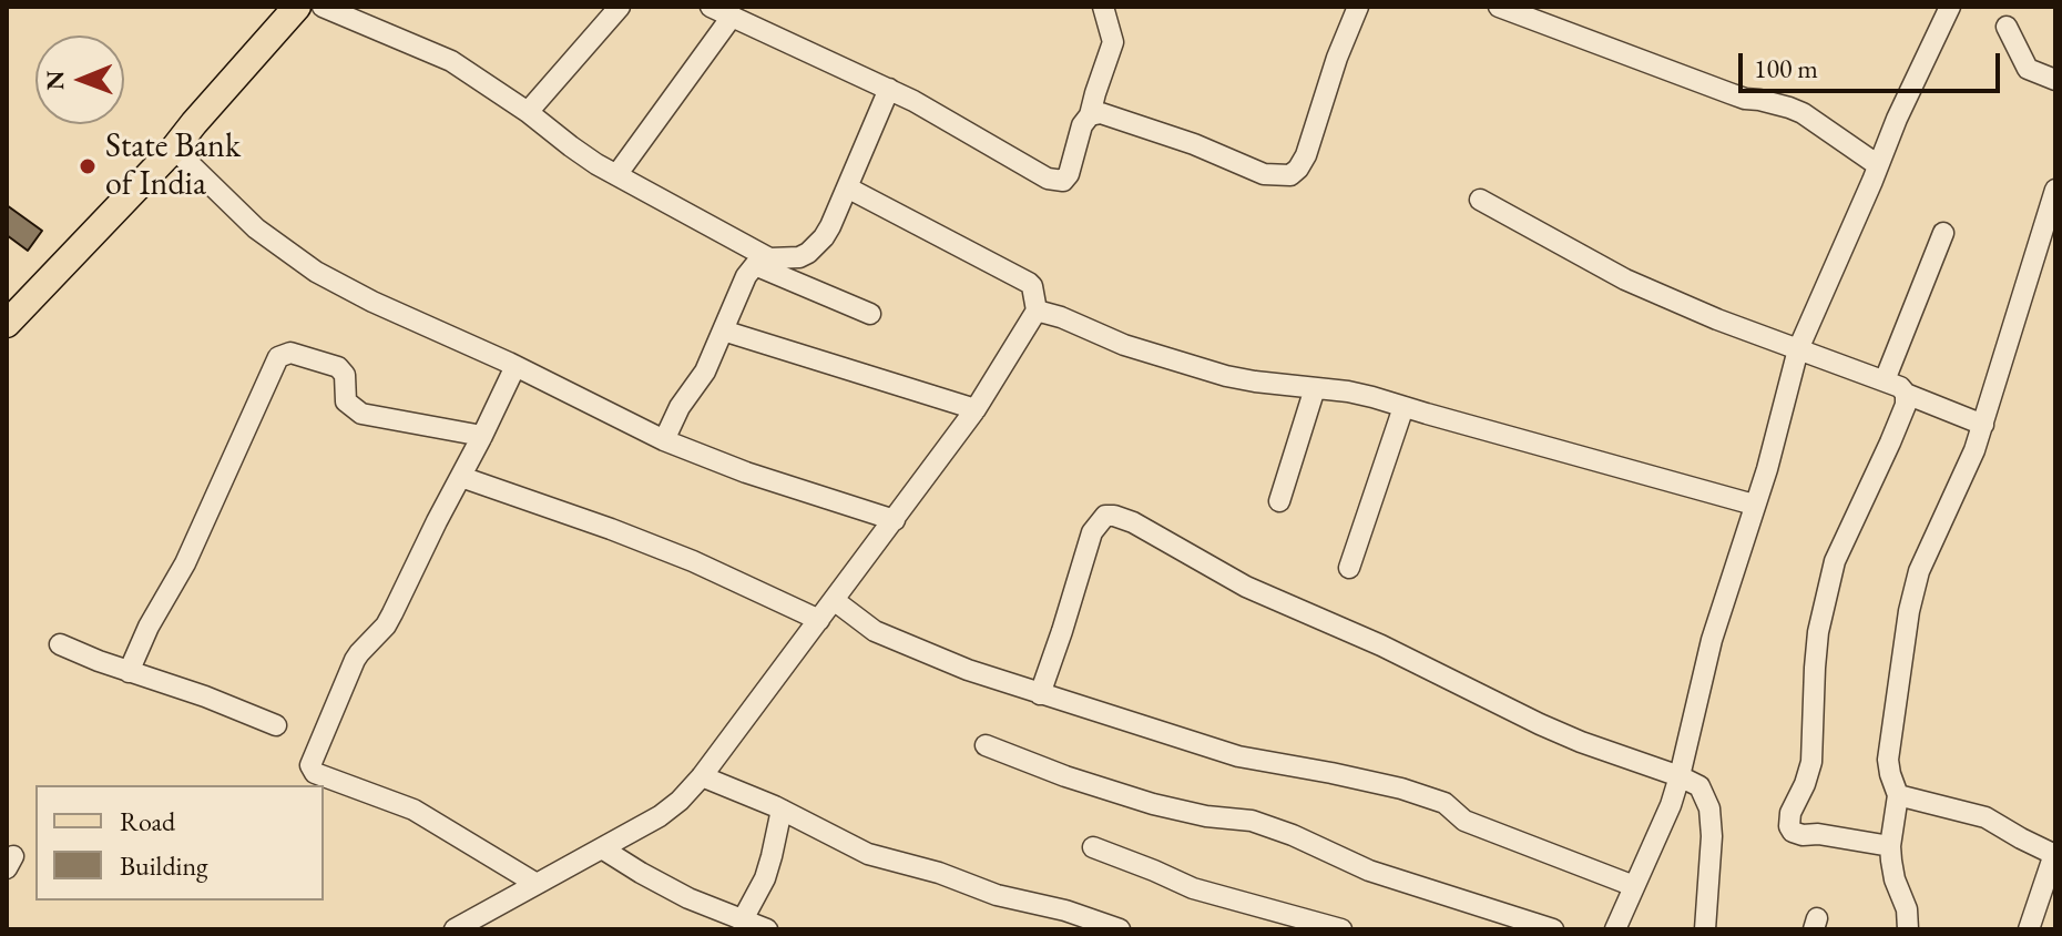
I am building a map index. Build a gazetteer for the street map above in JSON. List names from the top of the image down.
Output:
{
  "places": ["State Bank of India"],
  "legend": ["Road", "Building"],
  "scale_bar": "100 m",
  "north": "left"
}
